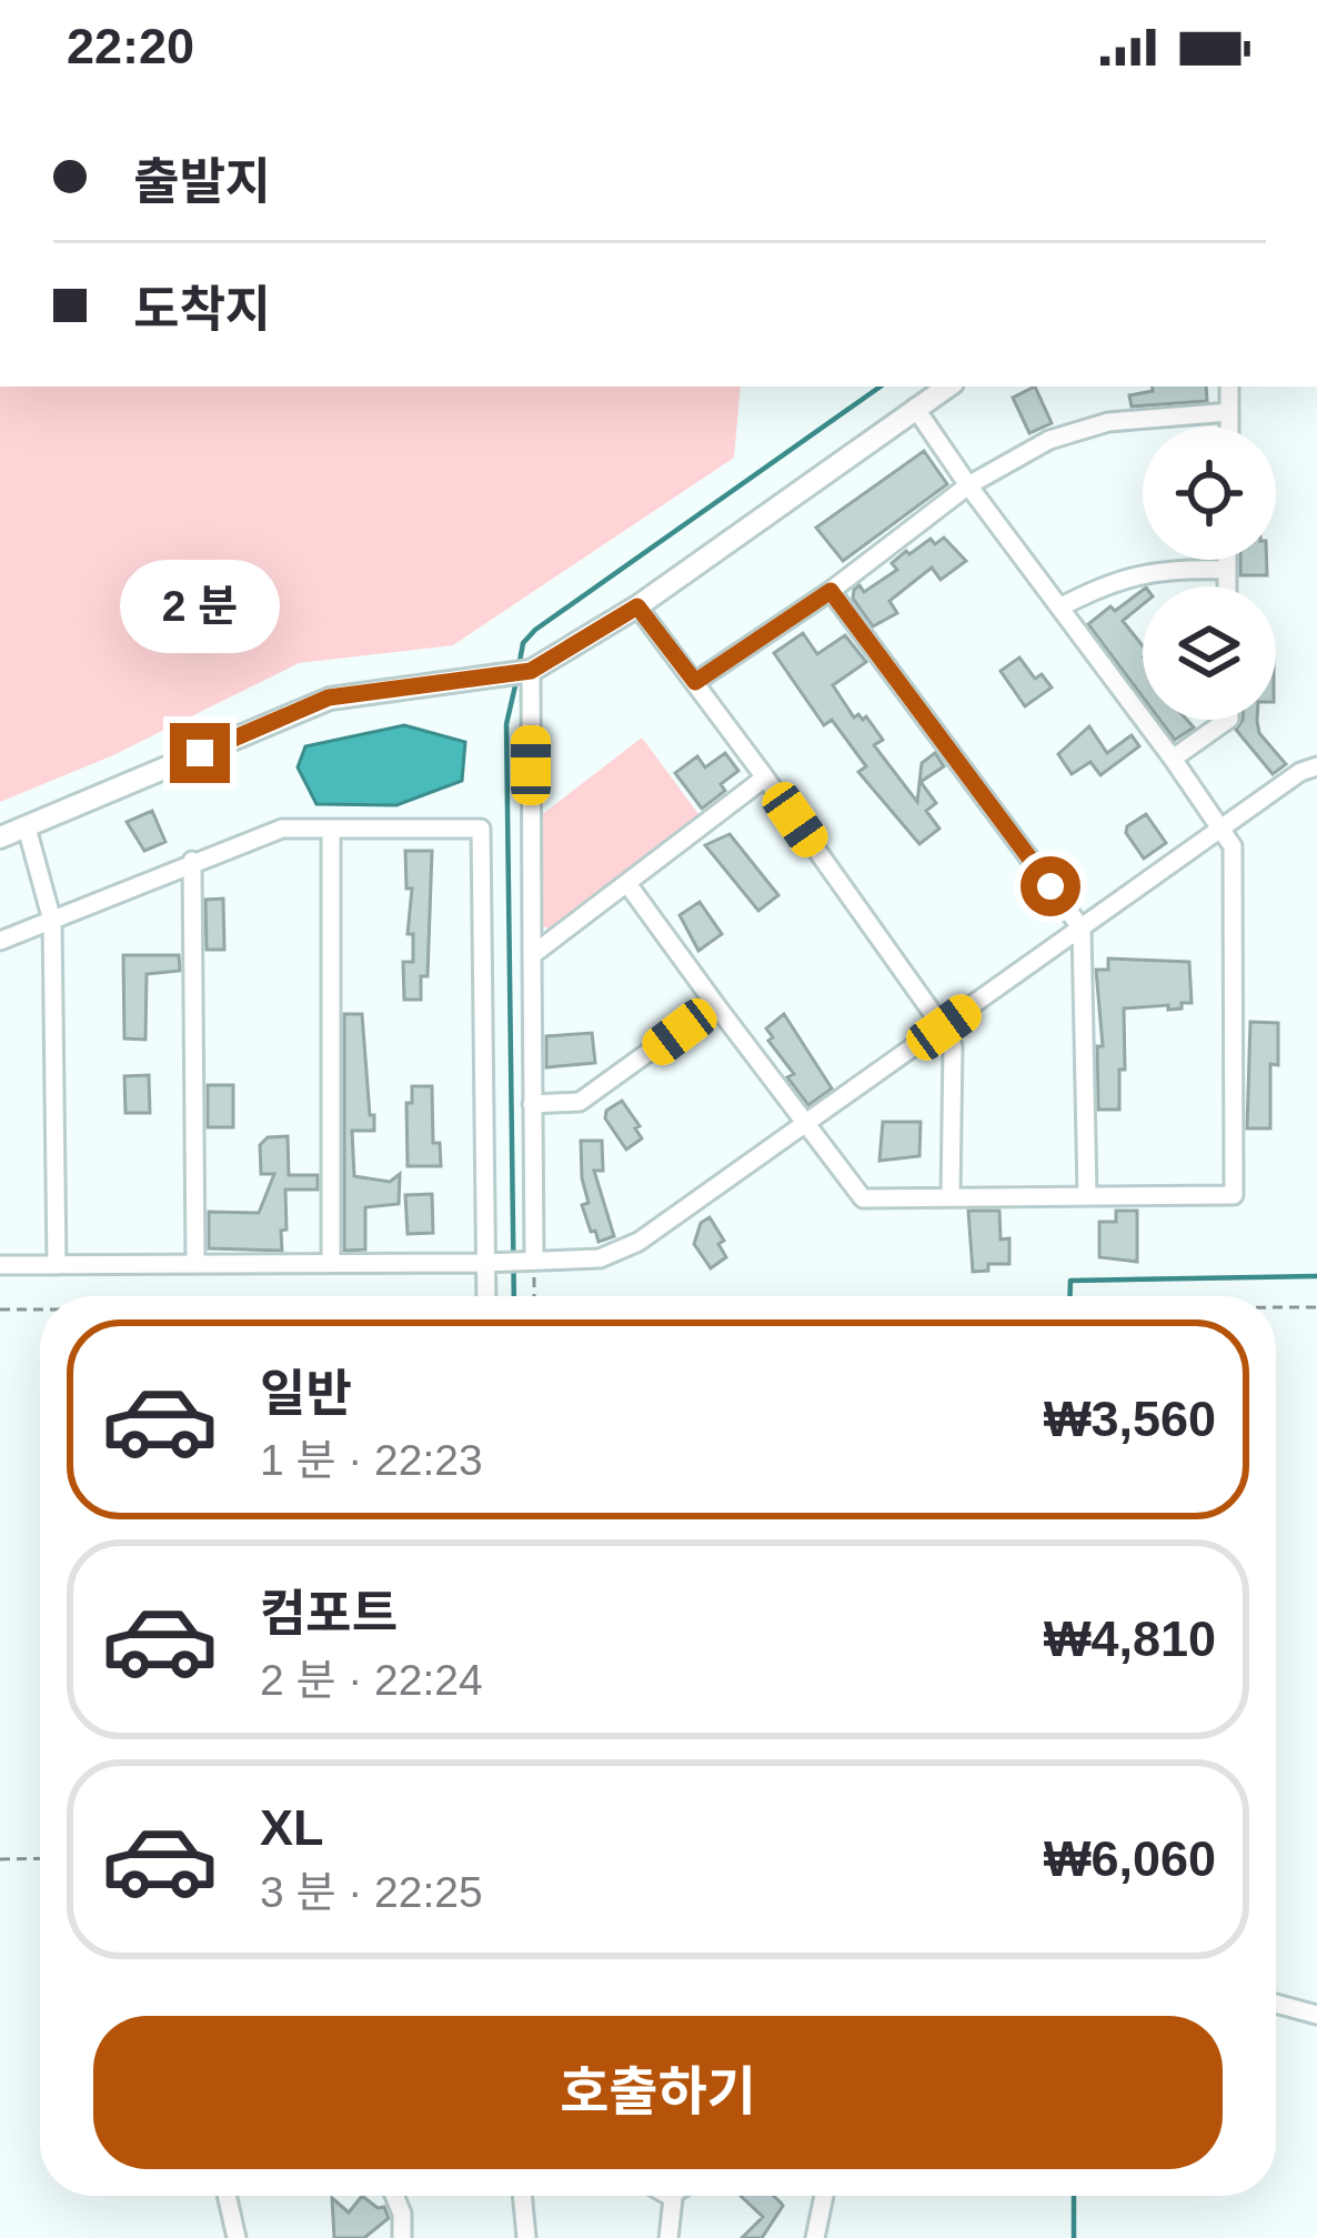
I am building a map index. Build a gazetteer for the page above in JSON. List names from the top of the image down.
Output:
{
  "page": {
    "status": "22:20",
    "banner": ["출발지", "도착지"],
    "bubble": "2 분",
    "list": [
      {
        "name": "일반",
        "note": "1 분 · 22:23",
        "value": "₩3,560"
      },
      {
        "name": "컴포트",
        "note": "2 분 · 22:24",
        "value": "₩4,810"
      },
      {
        "name": "XL",
        "note": "3 분 · 22:25",
        "value": "₩6,060"
      }
    ],
    "buttons": "호출하기"
  }
}
